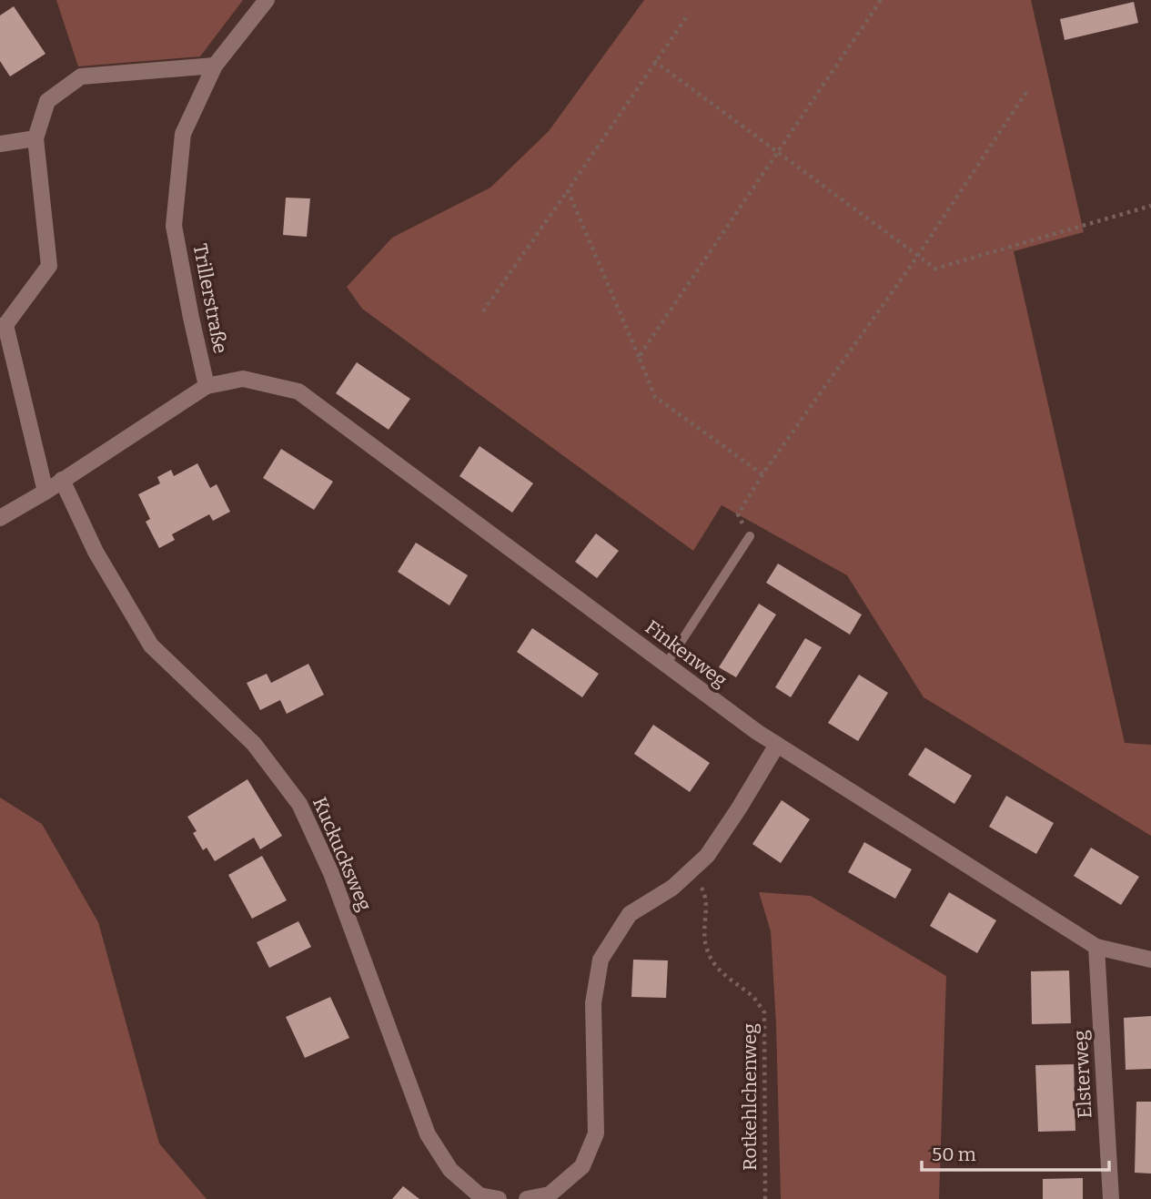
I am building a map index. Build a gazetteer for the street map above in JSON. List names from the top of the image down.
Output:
{
  "streets": {
    "street": [
      "Trillerstraße",
      "Finkenweg",
      "Kuckucksweg",
      "Elsterweg"
    ],
    "path": ["Rotkehlchenweg"]
  },
  "crossings": [
    ["Trillerstraße", "Finkenweg"],
    ["Finkenweg", "Elsterweg"]
  ],
  "scale_bar": "50 m"
}
